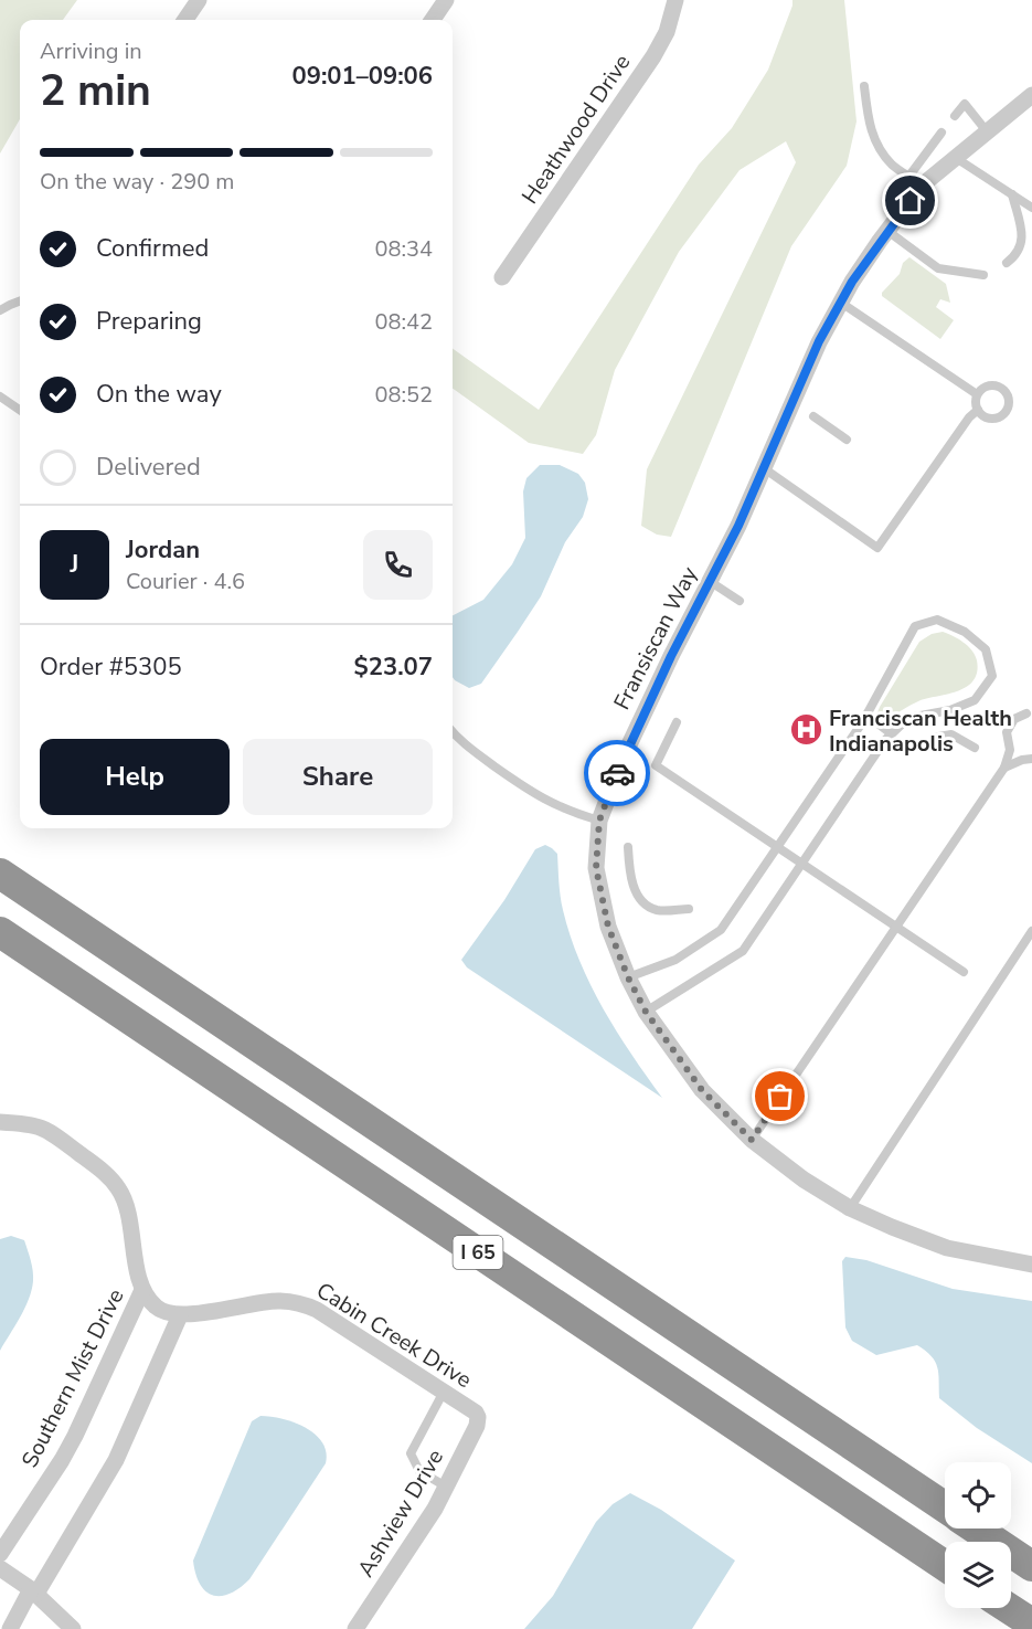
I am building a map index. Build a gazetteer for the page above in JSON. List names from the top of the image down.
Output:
{
  "streets": {
    "highway": ["I 65"],
    "street": [
      "Heathwood Drive",
      "Fransiscan Way",
      "Cabin Creek Drive",
      "Southern Mist Drive",
      "Ashview Drive"
    ]
  },
  "crossings": [
    ["Cabin Creek Drive", "Ashview Drive"]
  ],
  "places": {
    "hospital": ["Franciscan Health Indianapolis"]
  },
  "page": {
    "heading": ["2 min", "Arriving in", "09:01–09:06"],
    "panel": [
      "Jordan",
      "Courier · 4.6",
      "Order #5305",
      "$23.07"
    ],
    "bar": "On the way · 290 m",
    "list": [
      ["Confirmed", "08:34"],
      ["Preparing", "08:42"],
      ["On the way", "08:52"],
      "Delivered"
    ],
    "round": "J",
    "buttons": ["Help", "Share"]
  }
}
